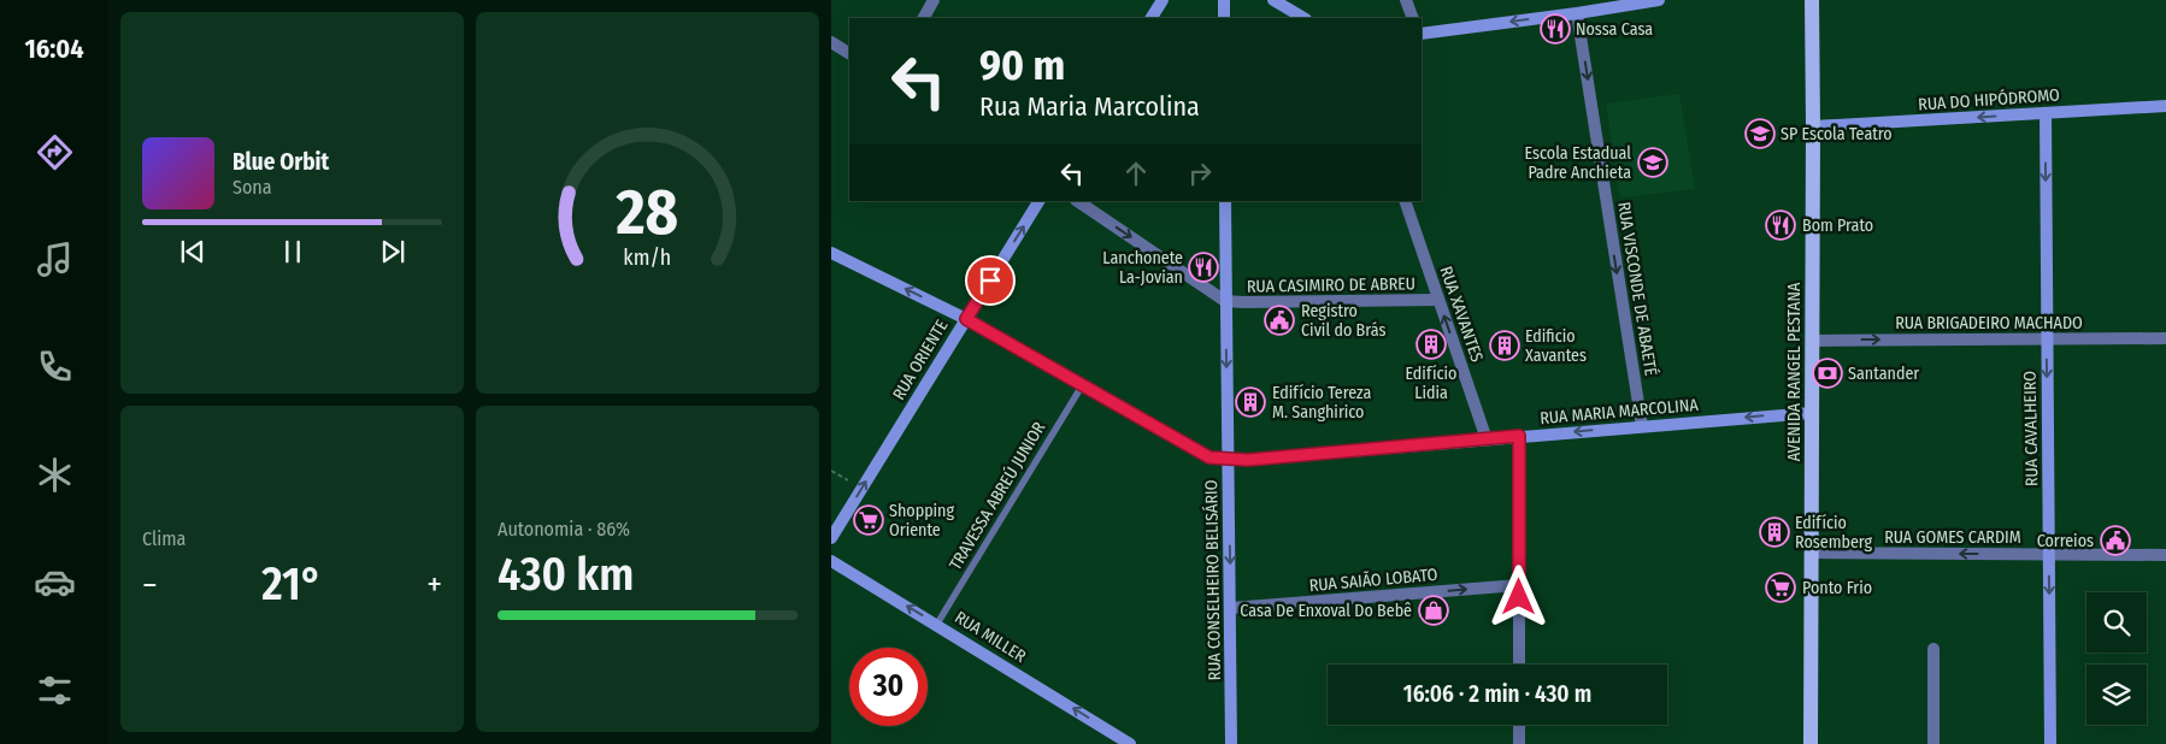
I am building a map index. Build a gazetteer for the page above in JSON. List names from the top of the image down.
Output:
{
  "streets": {
    "main road": ["AVENIDA RANGEL PESTANA"],
    "street": [
      "RUA DO HIPÓDROMO",
      "RUA CASIMIRO DE ABREU",
      "RUA VISCONDE DE ABAETÉ",
      "RUA XAVANTES",
      "RUA BRIGADEIRO MACHADO",
      "RUA ORIENTE",
      "RUA MARIA MARCOLINA",
      "RUA CAVALHEIRO",
      "RUA GOMES CARDIM",
      "RUA CONSELHEIRO BELISÁRIO",
      "RUA SAIÃO LOBATO",
      "RUA MILLER"
    ],
    "lane": ["TRAVESSA ABREÚ JUNIOR"]
  },
  "crossings": [
    ["RUA DO HIPÓDROMO", "AVENIDA RANGEL PESTANA"],
    ["RUA DO HIPÓDROMO", "RUA CAVALHEIRO"],
    ["RUA CASIMIRO DE ABREU", "RUA XAVANTES"],
    ["RUA CASIMIRO DE ABREU", "RUA CONSELHEIRO BELISÁRIO"],
    ["RUA VISCONDE DE ABAETÉ", "RUA MARIA MARCOLINA"],
    ["RUA XAVANTES", "RUA MARIA MARCOLINA"],
    ["RUA BRIGADEIRO MACHADO", "AVENIDA RANGEL PESTANA"],
    ["RUA BRIGADEIRO MACHADO", "RUA CAVALHEIRO"],
    ["RUA ORIENTE", "RUA MARIA MARCOLINA"],
    ["AVENIDA RANGEL PESTANA", "RUA MARIA MARCOLINA"],
    ["AVENIDA RANGEL PESTANA", "RUA GOMES CARDIM"],
    ["RUA MARIA MARCOLINA", "TRAVESSA ABREÚ JUNIOR"],
    ["RUA MARIA MARCOLINA", "RUA CONSELHEIRO BELISÁRIO"],
    ["RUA CAVALHEIRO", "RUA GOMES CARDIM"],
    ["TRAVESSA ABREÚ JUNIOR", "RUA MILLER"],
    ["RUA CONSELHEIRO BELISÁRIO", "RUA SAIÃO LOBATO"]
  ],
  "one_way": [
    "RUA DO HIPÓDROMO",
    "RUA CASIMIRO DE ABREU",
    "RUA VISCONDE DE ABAETÉ",
    "RUA XAVANTES",
    "RUA BRIGADEIRO MACHADO",
    "RUA ORIENTE",
    "RUA MARIA MARCOLINA",
    "RUA CAVALHEIRO",
    "RUA GOMES CARDIM",
    "RUA CONSELHEIRO BELISÁRIO",
    "RUA SAIÃO LOBATO",
    "RUA MILLER"
  ],
  "places": {
    "restaurant": ["Nossa Casa", "Bom Prato", "Lanchonete La-Jovian"],
    "school or university": ["SP Escola Teatro", "Escola Estadual Padre Anchieta"],
    "public building": ["Registro Civil do Brás", "Correios"],
    "building": [
      "Edifício Lidia",
      "Edificio Xavantes",
      "Edifício Tereza M. Sanghirico",
      "Edifício Rosemberg"
    ],
    "bank": ["Santander"],
    "supermarket": ["Shopping Oriente", "Ponto Frio"],
    "shop": ["Casa De Enxoval Do Bebê"]
  },
  "page": {
    "tabs": "16:04",
    "turn": ["90 m", "Rua Maria Marcolina"],
    "song": ["Blue Orbit", "Sona"],
    "tile": [
      "Clima",
      ["Autonomia · 86%", "430 km"]
    ],
    "heat": ["−", "21°", "+"],
    "limit": "30",
    "trip": "16:06 · 2 min · 430 m",
    "gauge": ["28", "km/h"]
  }
}
